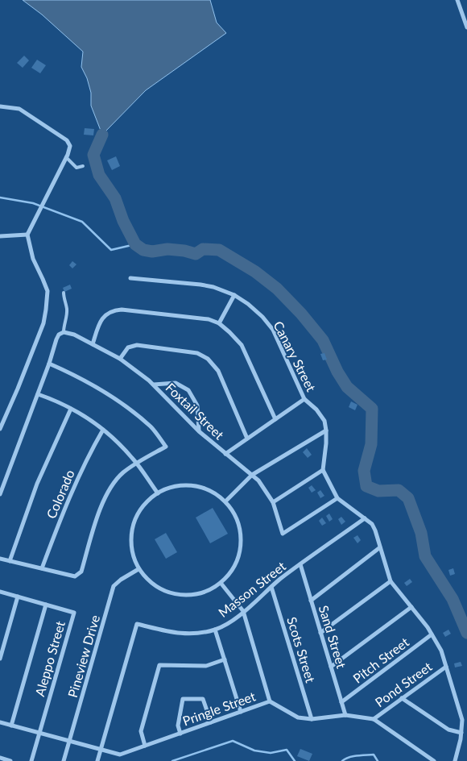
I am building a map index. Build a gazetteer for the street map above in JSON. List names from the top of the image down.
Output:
{
  "streets": {
    "street": [
      "Canary Street",
      "Foxtail Street",
      "Colorado",
      "Masson Street",
      "Sand Street",
      "Scots Street",
      "Pineview Drive",
      "Aleppo Street",
      "Pitch Street",
      "Pond Street",
      "Pringle Street"
    ]
  },
  "crossings": [
    ["Masson Street", "Sand Street"],
    ["Masson Street", "Scots Street"],
    ["Masson Street", "Pringle Street"],
    ["Sand Street", "Pitch Street"],
    ["Sand Street", "Pringle Street"],
    ["Scots Street", "Pringle Street"],
    ["Pineview Drive", "Pringle Street"],
    ["Pond Street", "Pringle Street"]
  ]
}
